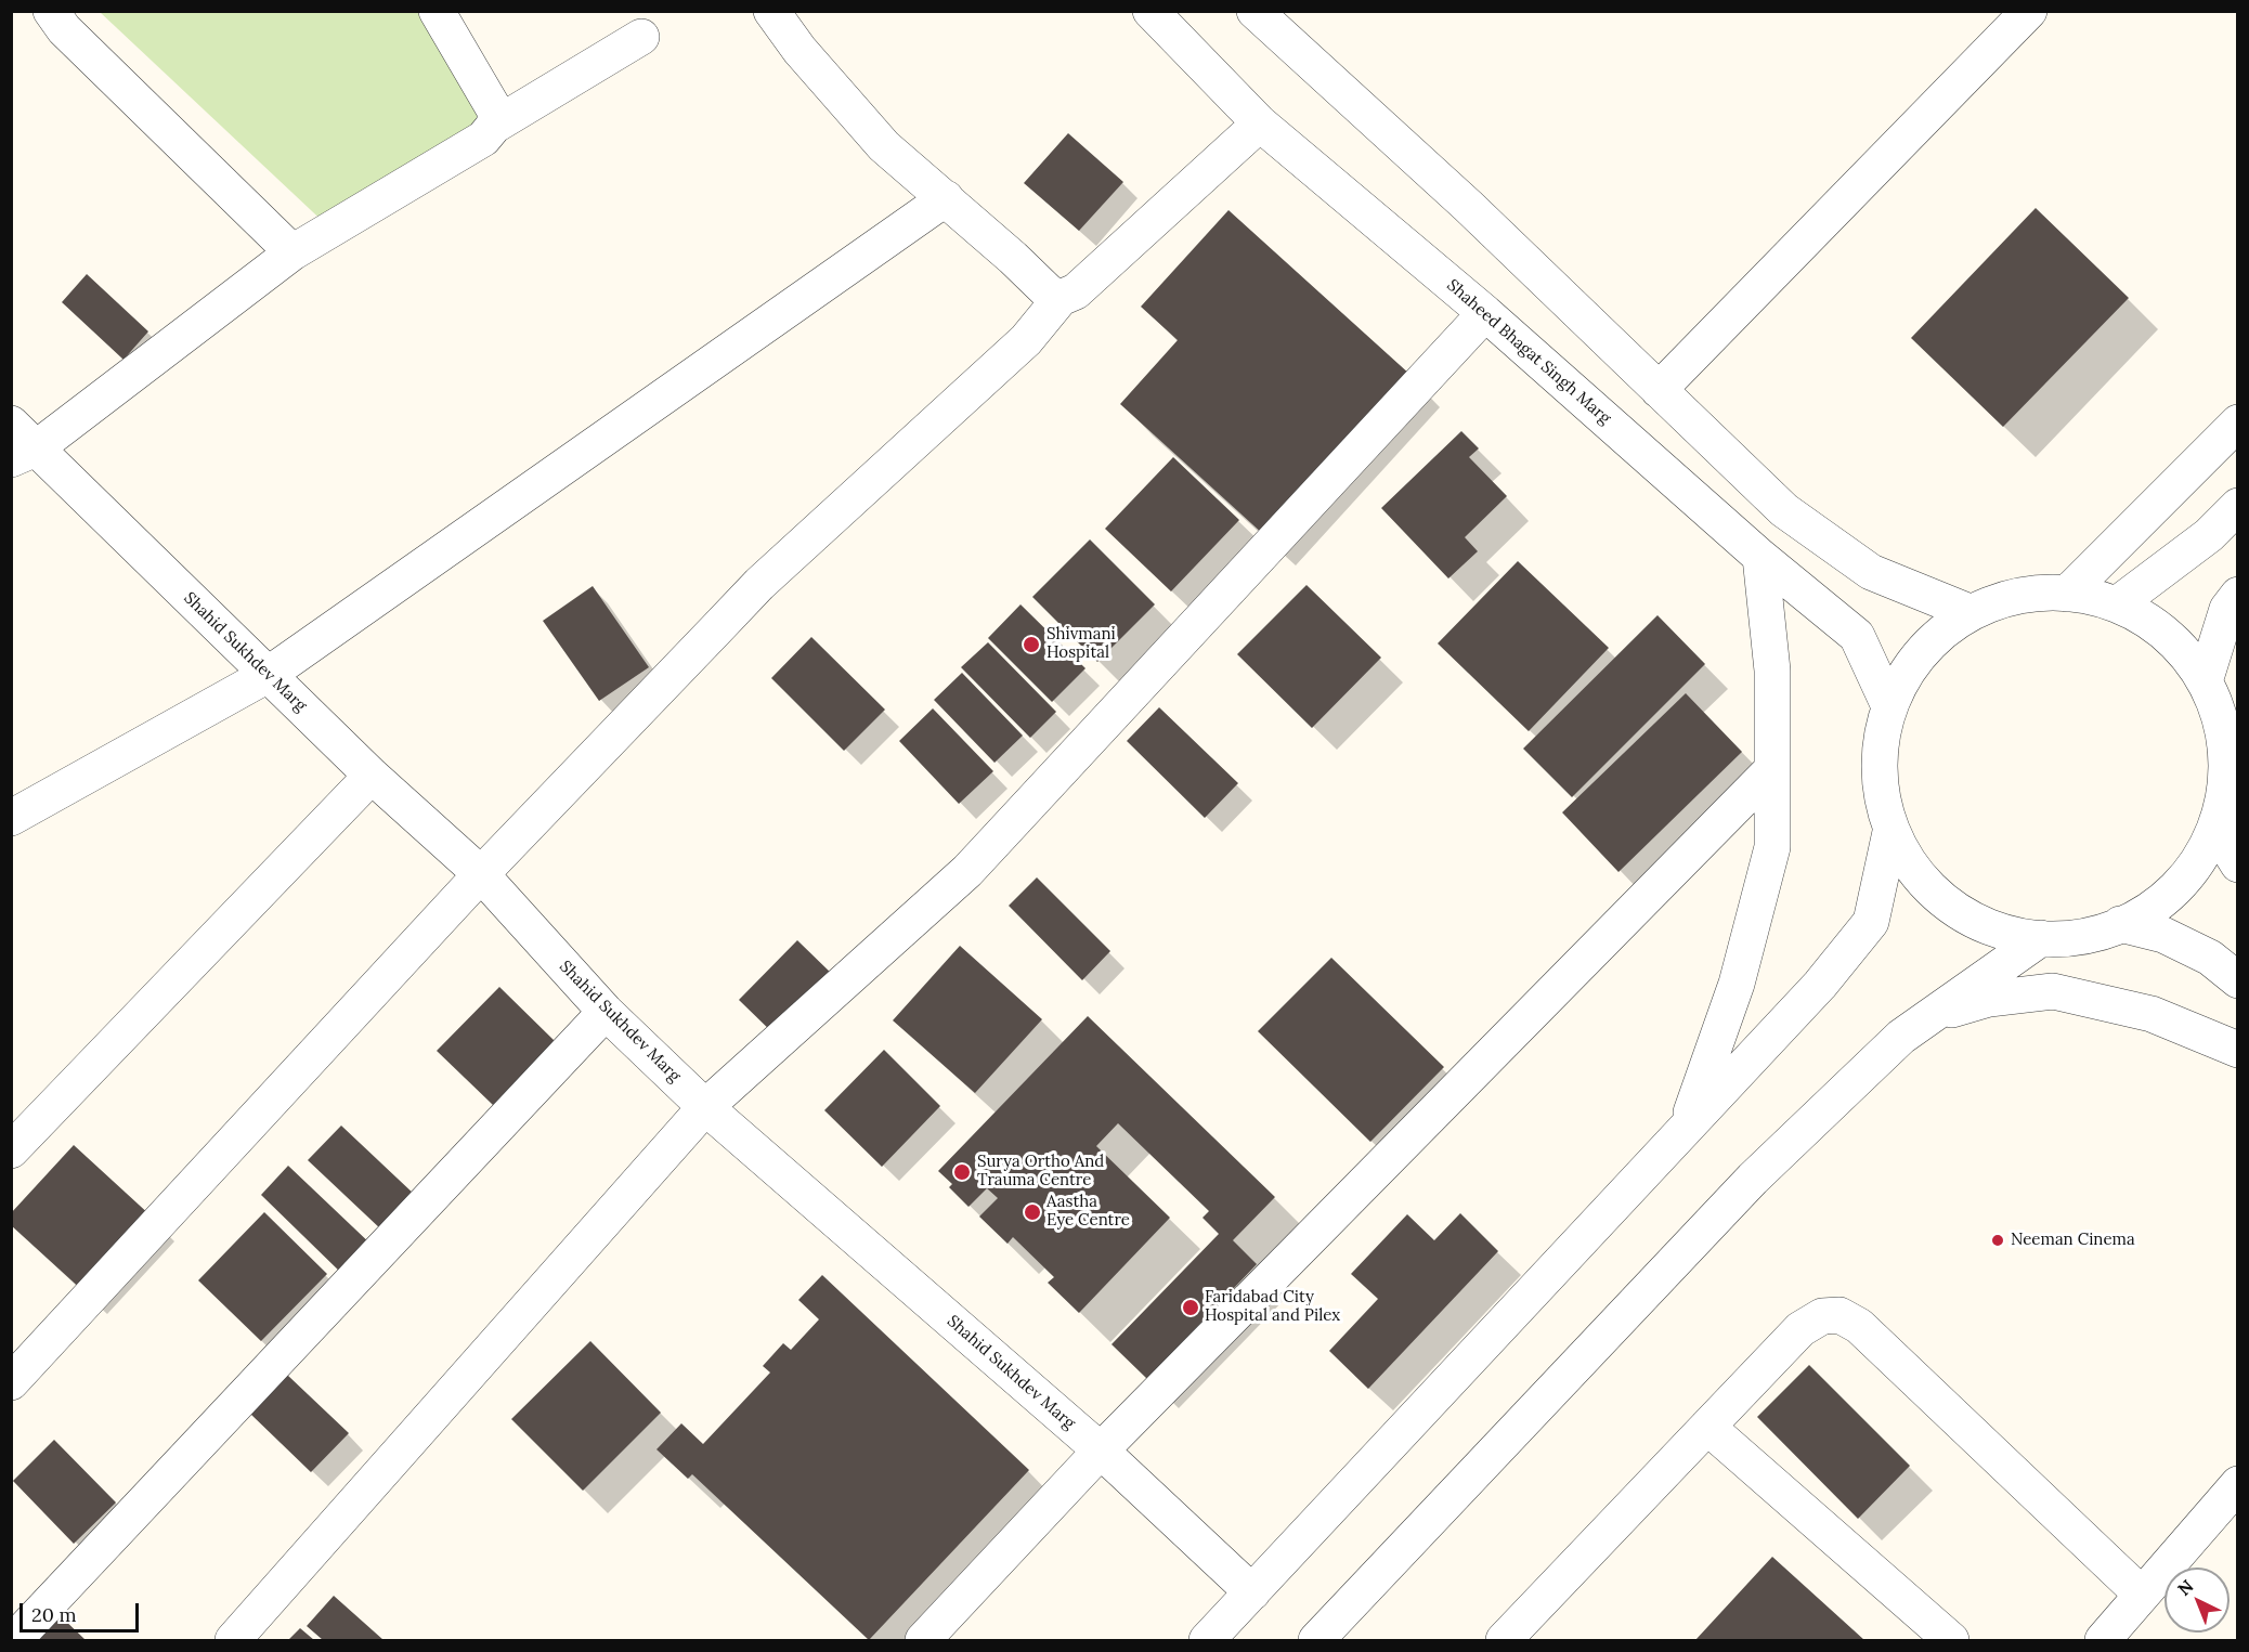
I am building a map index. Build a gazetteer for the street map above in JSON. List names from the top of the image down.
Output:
{
  "streets": {
    "street": ["Shaheed Bhagat Singh Marg", "Shahid Sukhdev Marg"]
  },
  "places": [
    "Shivmani Hospital",
    "Surya Ortho And Trauma Centre",
    "Aastha Eye Centre",
    "Neeman Cinema",
    "Faridabad City Hospital and Pilex"
  ],
  "scale_bar": "20 m",
  "north": "top left"
}
